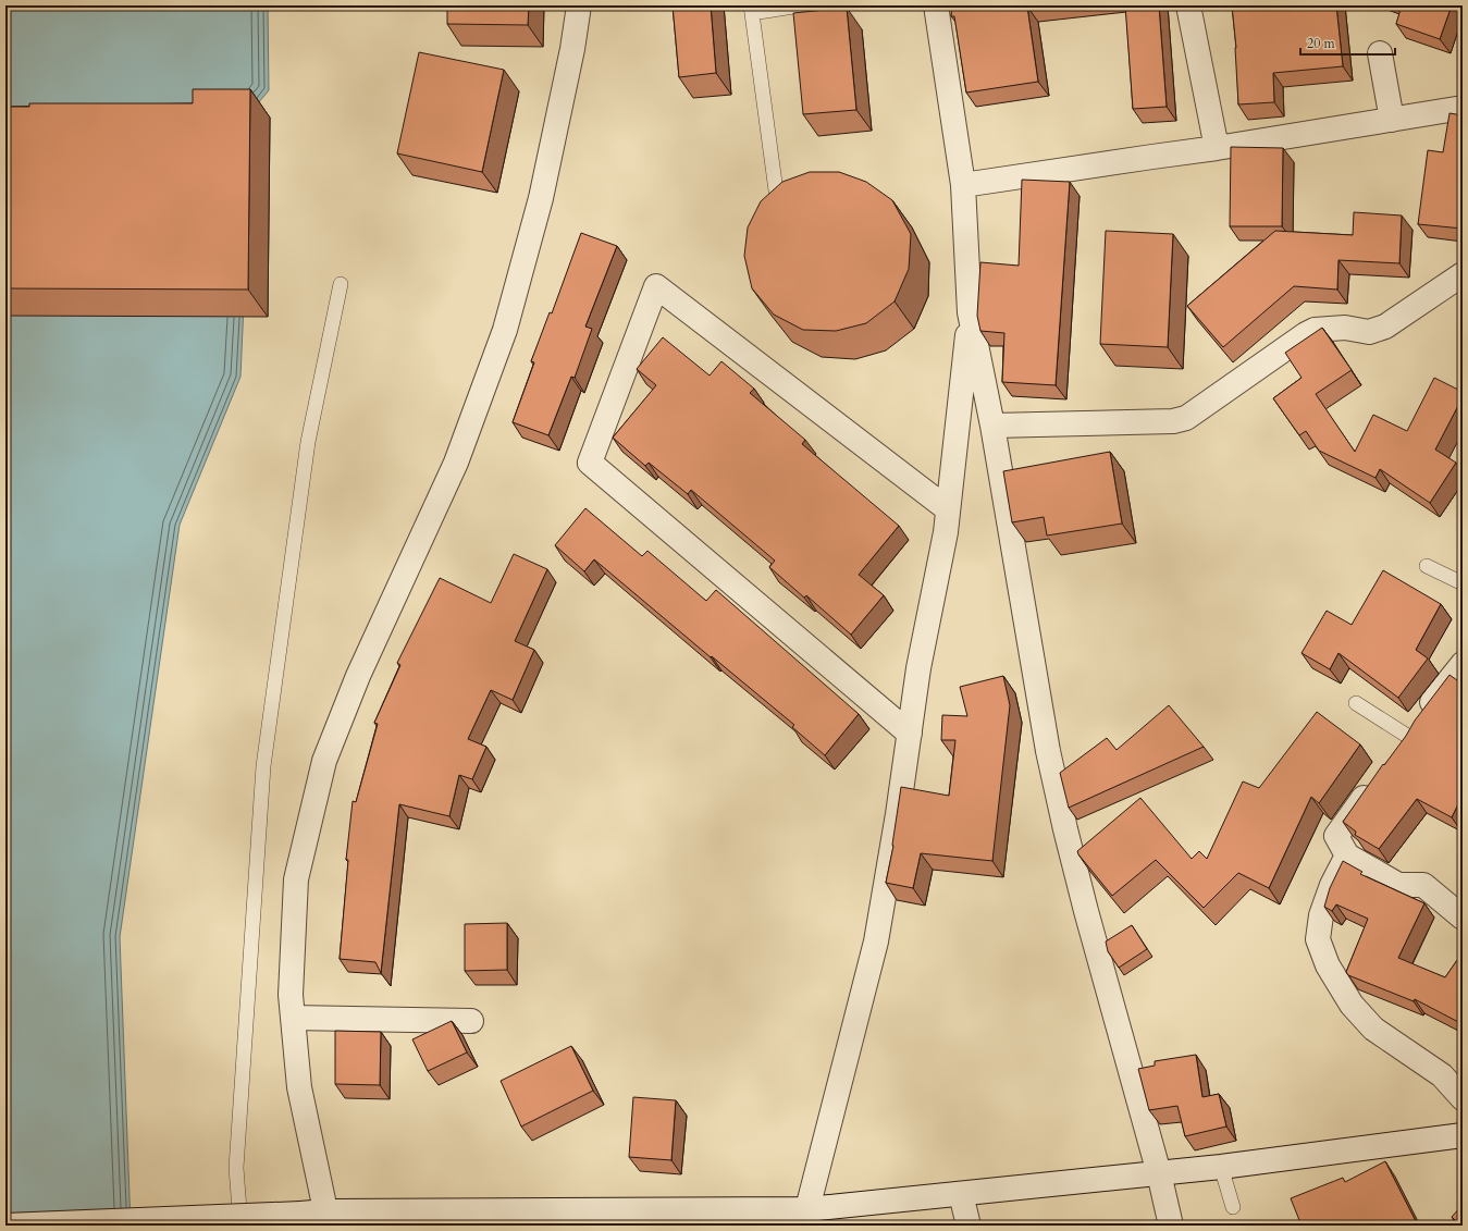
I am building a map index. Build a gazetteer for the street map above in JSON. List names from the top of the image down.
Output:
{
  "scale_bar": "20 m"
}
